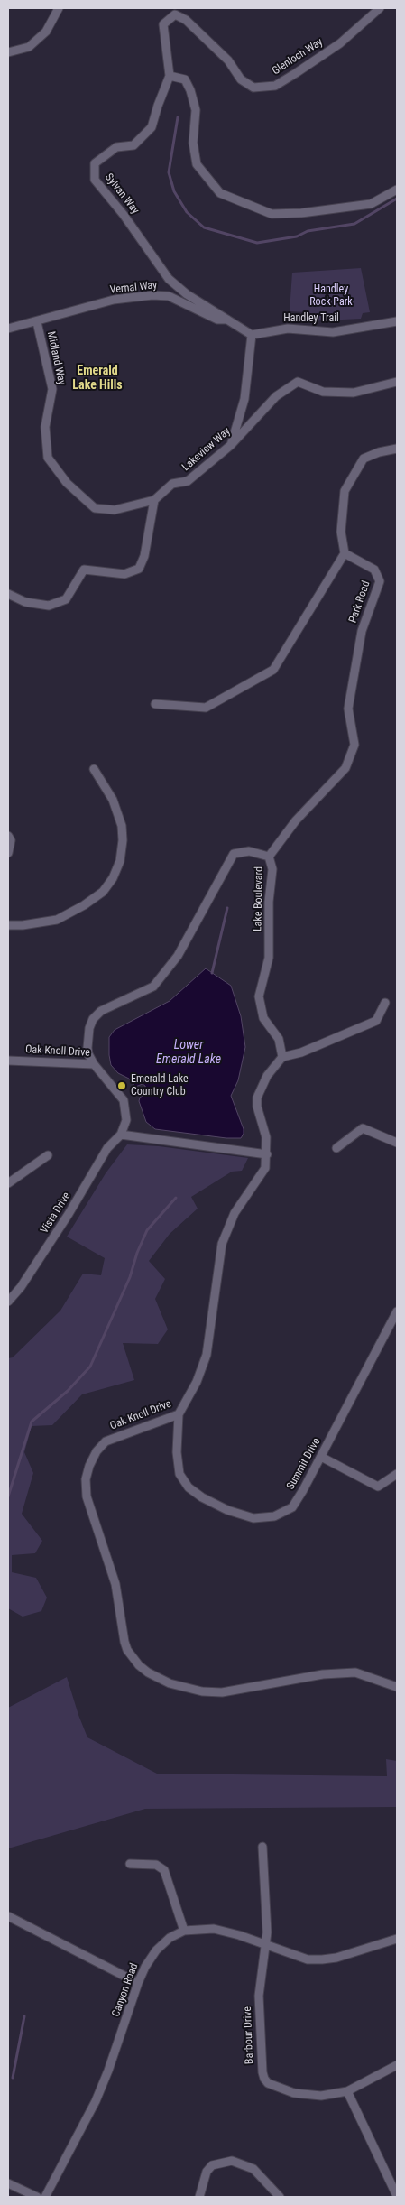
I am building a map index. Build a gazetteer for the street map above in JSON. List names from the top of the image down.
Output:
{
  "streets": {
    "street": [
      "Glenloch Way",
      "Sylvan Way",
      "Vernal Way",
      "Handley Trail",
      "Midland Way",
      "Lakeview Way",
      "Park Road",
      "Lake Boulevard",
      "Oak Knoll Drive",
      "Vista Drive",
      "Summit Drive",
      "Canyon Road",
      "Barbour Drive"
    ]
  },
  "crossings": [
    ["Glenloch Way", "Sylvan Way"],
    ["Sylvan Way", "Vernal Way"],
    ["Vernal Way", "Handley Trail"],
    ["Vernal Way", "Midland Way"],
    ["Midland Way", "Lakeview Way"],
    ["Park Road", "Lake Boulevard"],
    ["Lake Boulevard", "Oak Knoll Drive"],
    ["Oak Knoll Drive", "Vista Drive"],
    ["Oak Knoll Drive", "Summit Drive"]
  ],
  "districts": ["Emerald Lake Hills"],
  "water": ["Lower Emerald Lake"],
  "parks": ["Handley Rock Park"],
  "places": ["Emerald Lake Country Club"]
}
